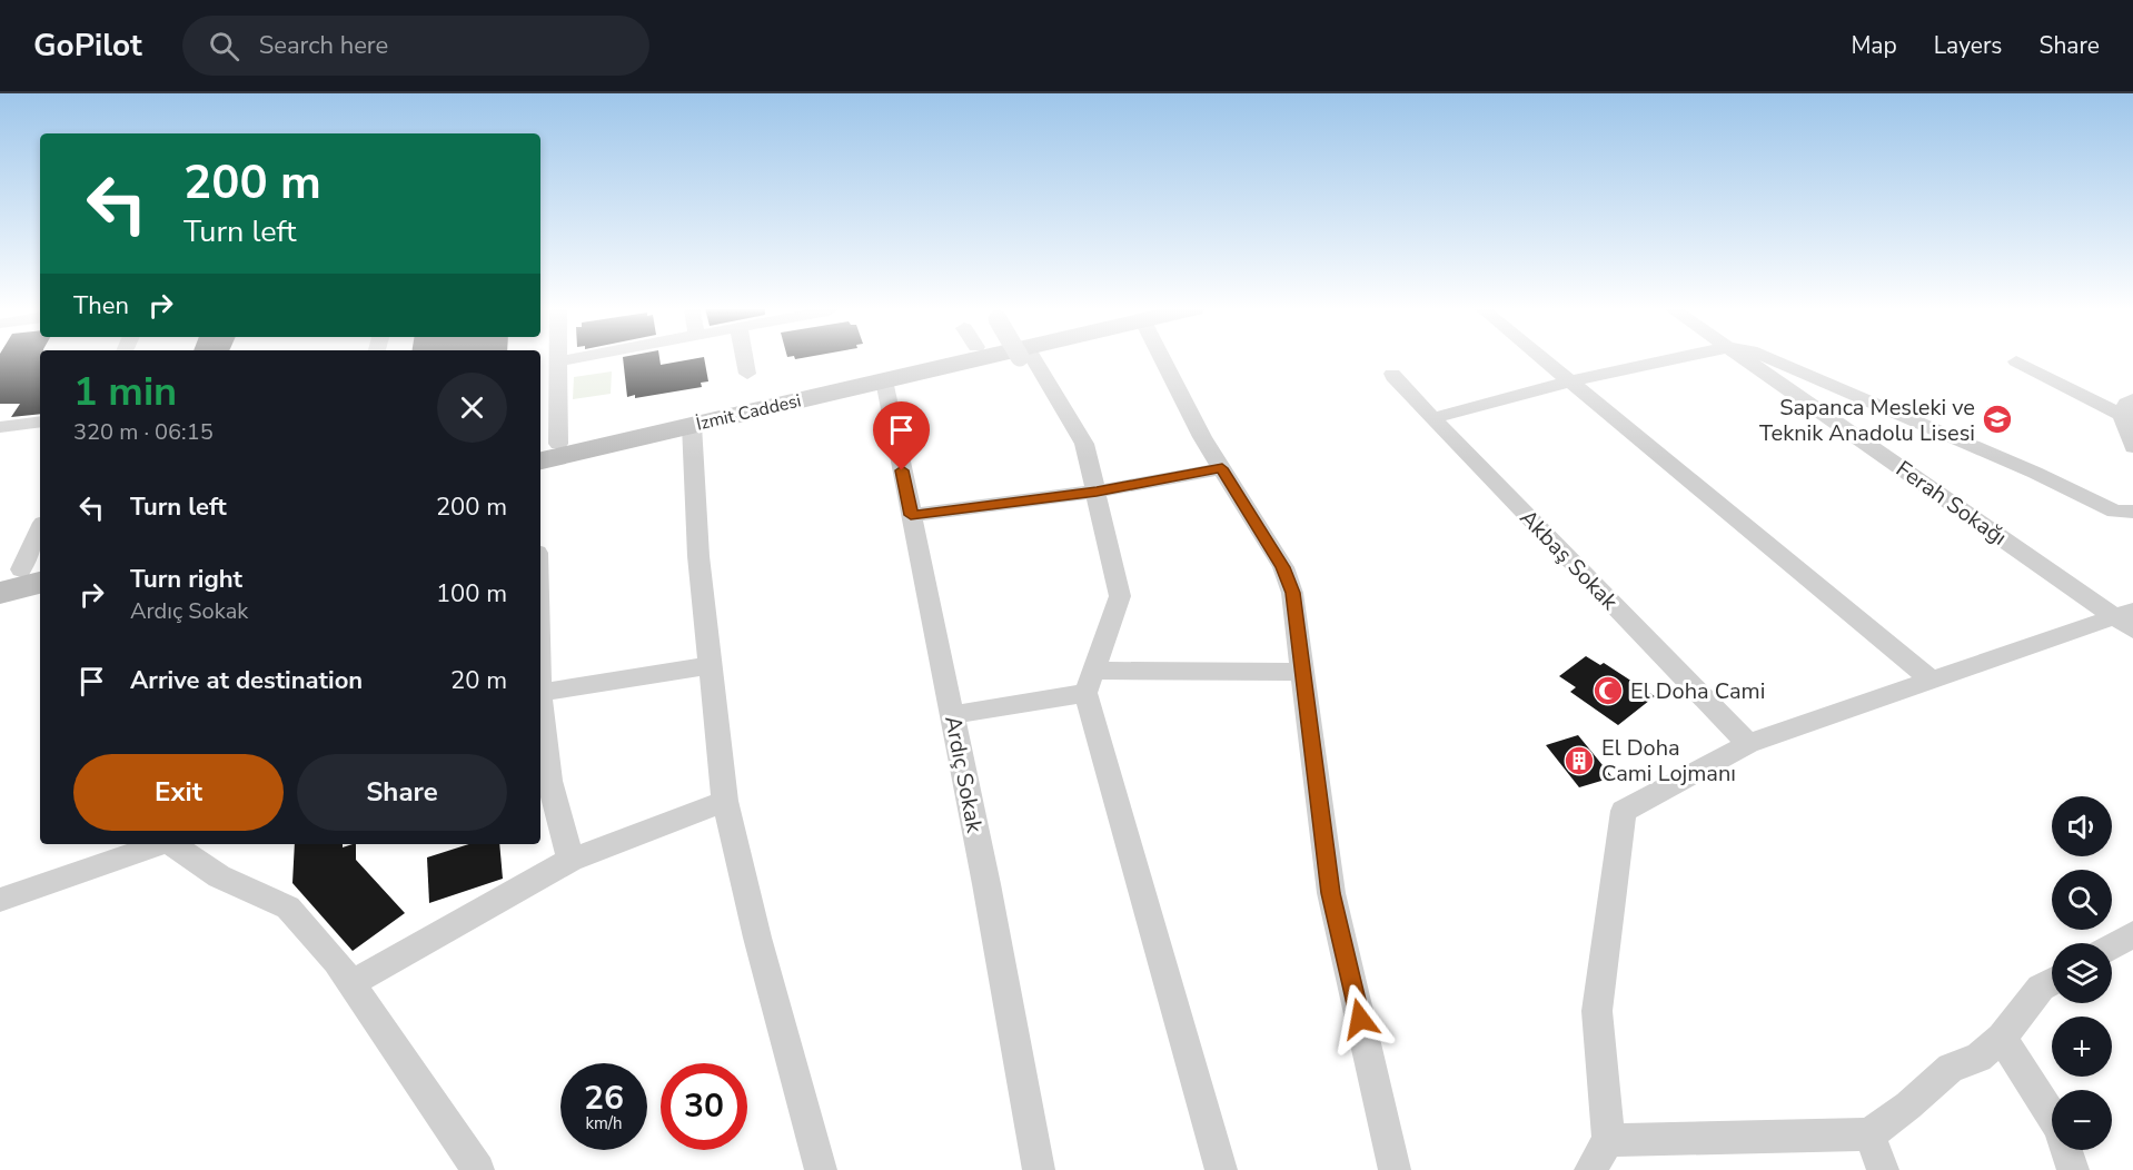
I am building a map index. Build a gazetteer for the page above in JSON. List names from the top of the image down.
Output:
{
  "streets": {
    "main road": ["İzmit Caddesi"],
    "street": ["Ferah Sokağı", "Akbaş Sokak", "Ardıç Sokak"]
  },
  "crossings": [
    ["İzmit Caddesi", "Ardıç Sokak"]
  ],
  "places": {
    "school or university": ["Sapanca Mesleki ve Teknik Anadolu Lisesi"],
    "mosque": ["El Doha Cami"],
    "building": ["El Doha Cami Lojmanı"]
  },
  "page": {
    "header": "GoPilot",
    "search": "Search here",
    "nav": ["Map", "Layers", "Share"],
    "turn": ["200 m", "Turn left"],
    "then": "Then",
    "heading": ["1 min", "320 m · 06:15"],
    "list": [
      {
        "name": "Turn left",
        "value": "200 m"
      },
      {
        "name": "Turn right",
        "note": "Ardıç Sokak",
        "value": "100 m"
      },
      {
        "name": "Arrive at destination",
        "value": "20 m"
      }
    ],
    "buttons": ["Exit", "Share"],
    "map_buttons": ["+", "−"],
    "speed": "26 km/h",
    "limit": "30"
  }
}
